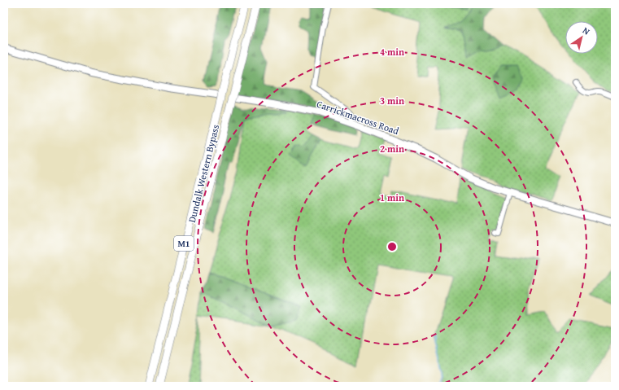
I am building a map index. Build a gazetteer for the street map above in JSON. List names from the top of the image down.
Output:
{
  "streets": {
    "highway": ["Dundalk Western Bypass", "M1"],
    "main road": ["Carrickmacross Road"]
  },
  "crossings": [
    ["Carrickmacross Road", "Dundalk Western Bypass"]
  ],
  "north": "top right",
  "rings": [
    "4 min",
    "3 min",
    "2 min",
    "1 min"
  ]
}
